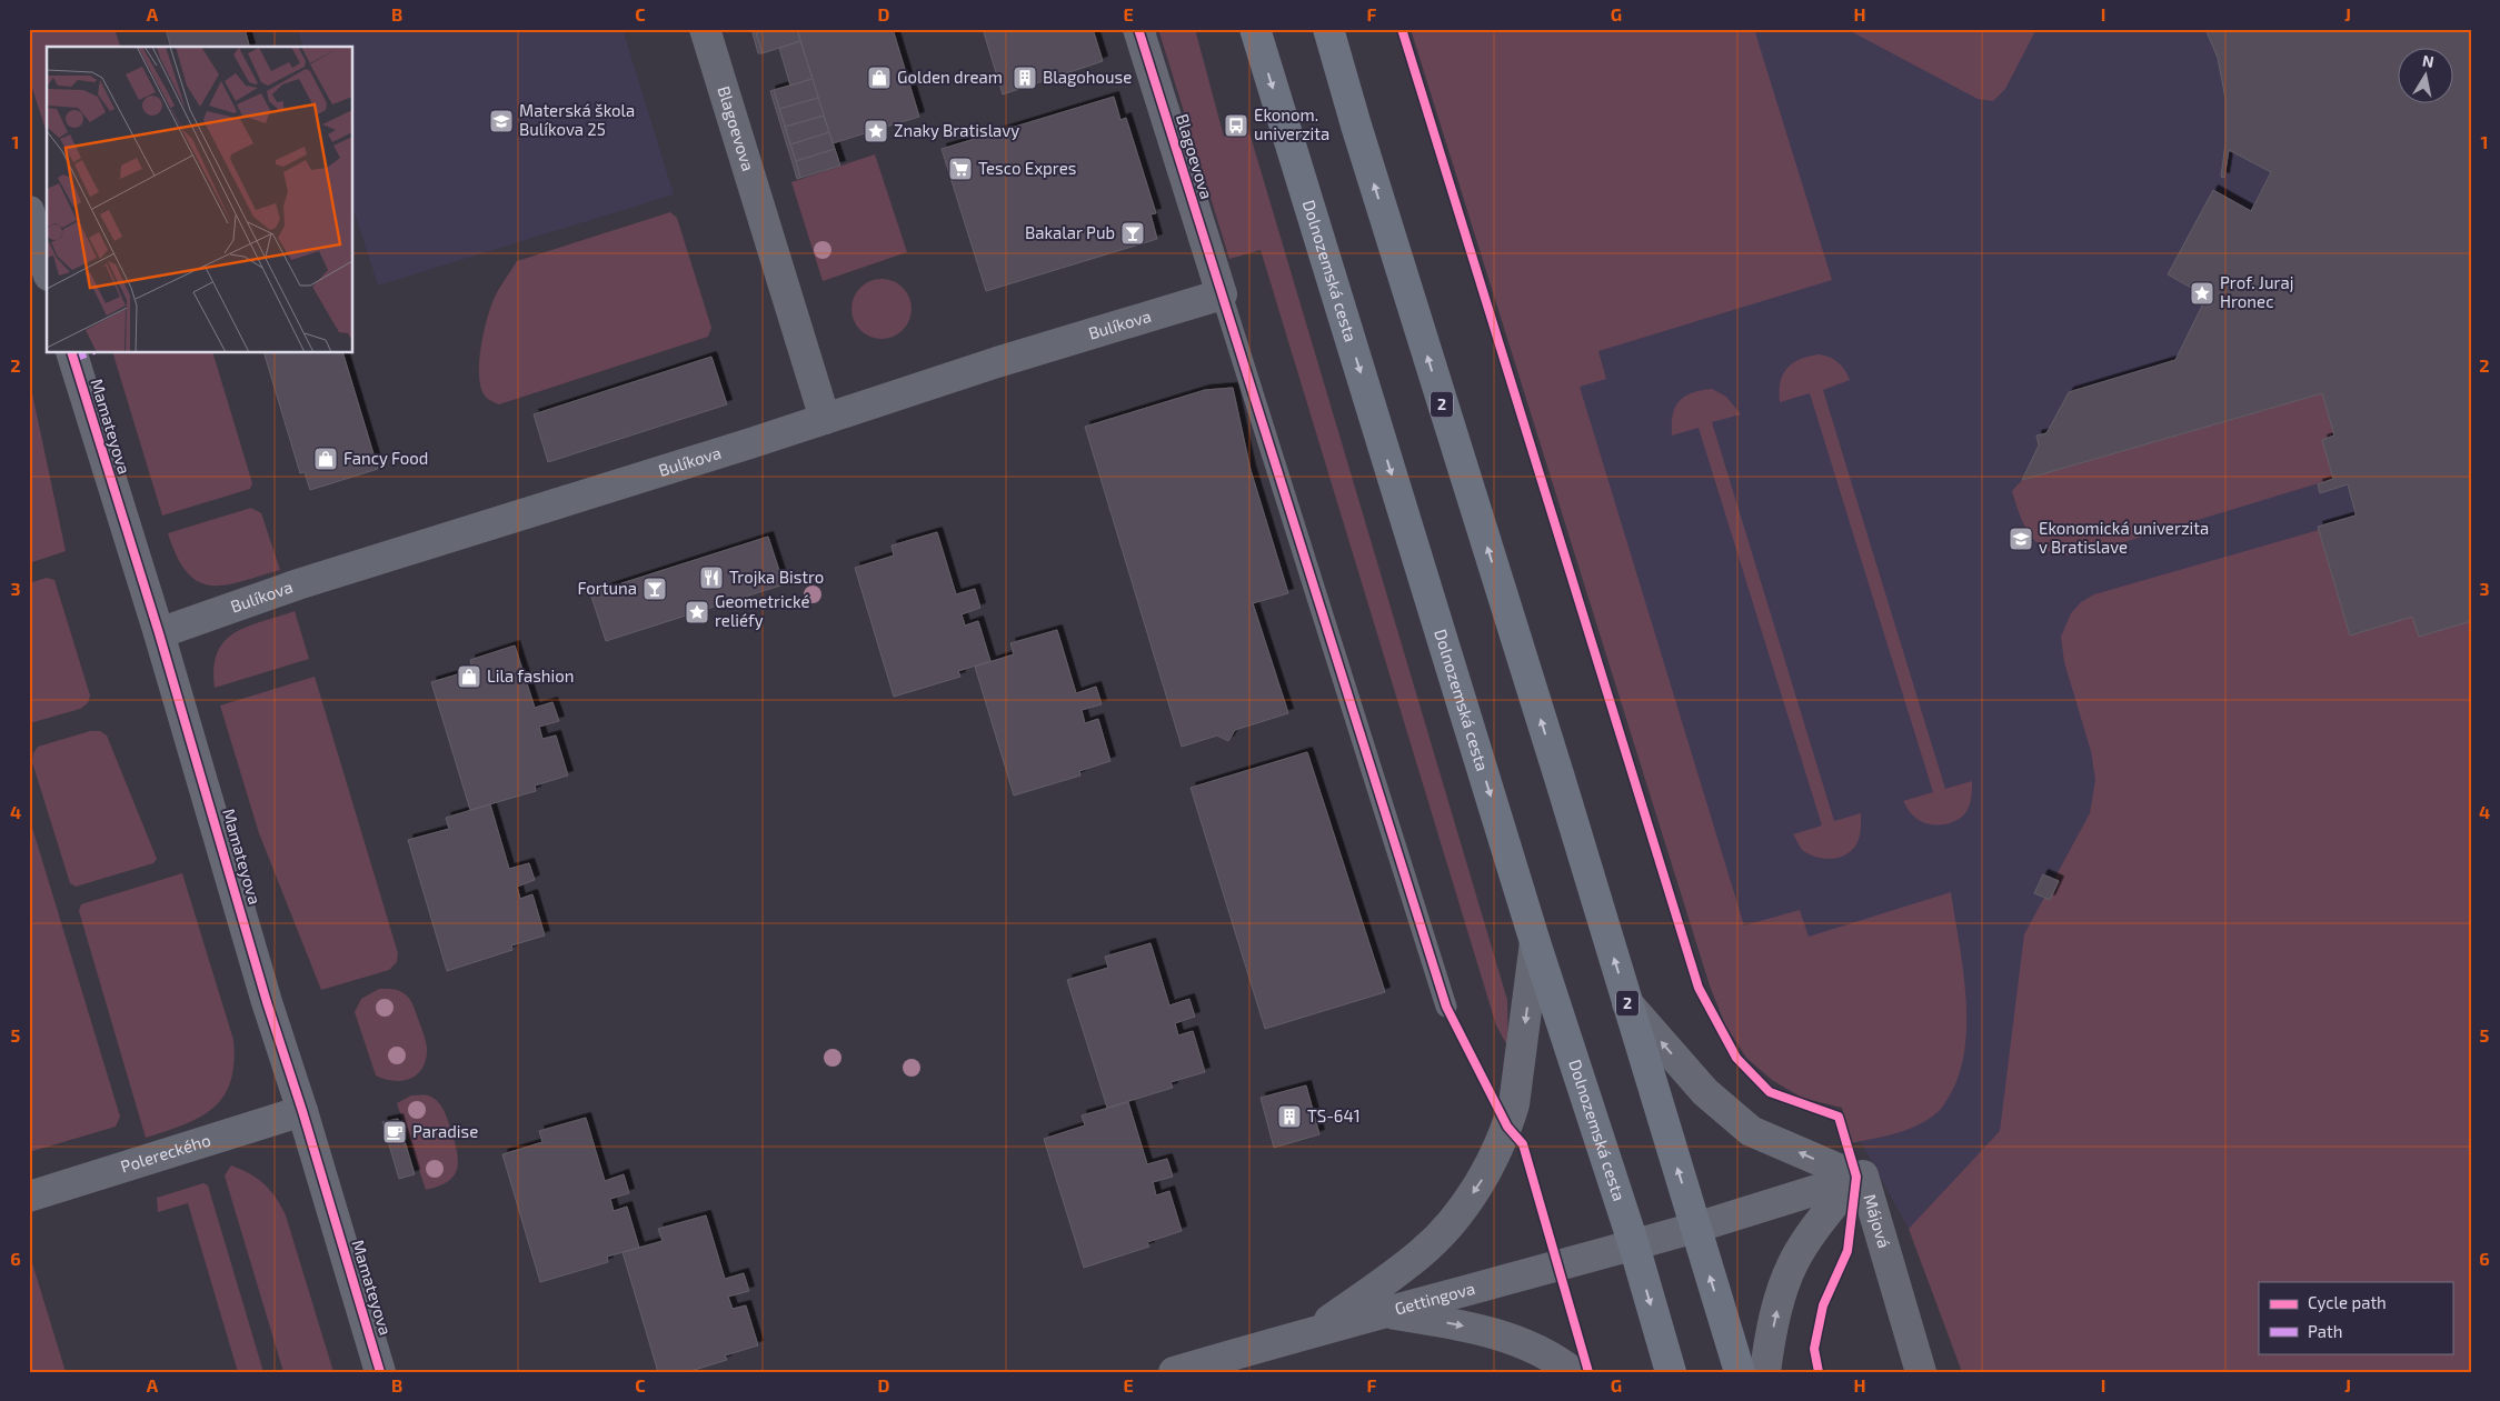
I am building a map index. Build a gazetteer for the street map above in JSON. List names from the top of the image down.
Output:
{
  "streets": {
    "main road": ["Dolnozemská cesta", "2"],
    "street": [
      "Blagoevova",
      "Bulíkova",
      "Mamateyova",
      "Polereckého",
      "Májová",
      "Gettingova"
    ]
  },
  "crossings": [
    ["Blagoevova", "Bulíkova"],
    ["Dolnozemská cesta", "Gettingova"],
    ["Bulíkova", "Mamateyova"],
    ["2", "Májová"],
    ["2", "Gettingova"],
    ["Mamateyova", "Polereckého"],
    ["Májová", "Gettingova"]
  ],
  "places": {
    "shop": ["Golden dream", "Fancy Food", "Lila fashion"],
    "building": ["Blagohouse", "TS-641"],
    "school or university": ["Materská škola Bulíkova 25", "Ekonomická univerzita v Bratislave"],
    "bus stop": ["Ekonom. univerzita"],
    "place": ["Znaky Bratislavy", "Prof. Juraj Hronec", "Geometrické reliéfy"],
    "supermarket": ["Tesco Expres"],
    "bar": ["Bakalar Pub", "Fortuna"],
    "restaurant": ["Trojka Bistro"],
    "cafe": ["Paradise"]
  },
  "legend": ["Cycle path", "Path"],
  "north": "top",
  "grid": {
    "columns": [
      "A",
      "B",
      "C",
      "D",
      "E",
      "F",
      "G",
      "H",
      "I",
      "J"
    ],
    "rows": [
      "1",
      "2",
      "3",
      "4",
      "5",
      "6"
    ]
  }
}
